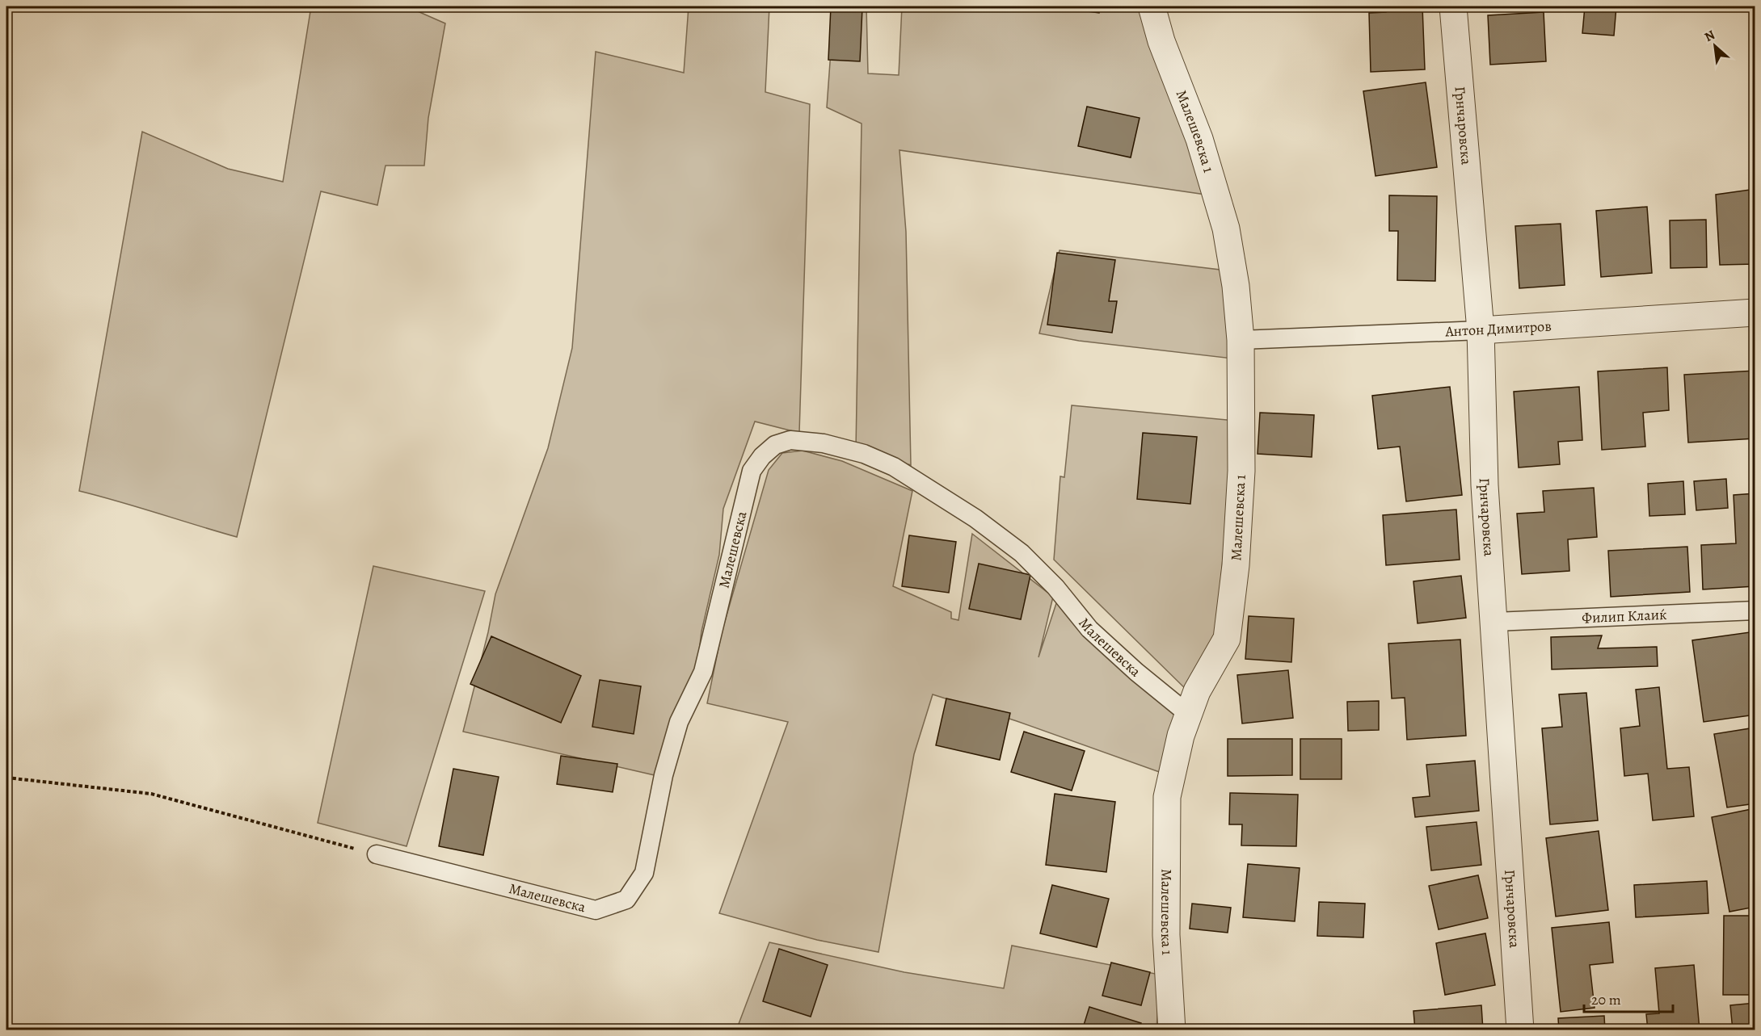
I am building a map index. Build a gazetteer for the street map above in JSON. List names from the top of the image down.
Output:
{
  "streets": {
    "street": ["Грнчаровска", "Малешевска 1", "Антон Димитров"],
    "lane": ["Малешевска", "Филип Клаиќ"]
  },
  "crossings": [
    ["Грнчаровска", "Антон Димитров"],
    ["Грнчаровска", "Филип Клаиќ"],
    ["Малешевска 1", "Антон Димитров"],
    ["Малешевска 1", "Малешевска"]
  ],
  "scale_bar": "20 m",
  "north": "top left"
}
